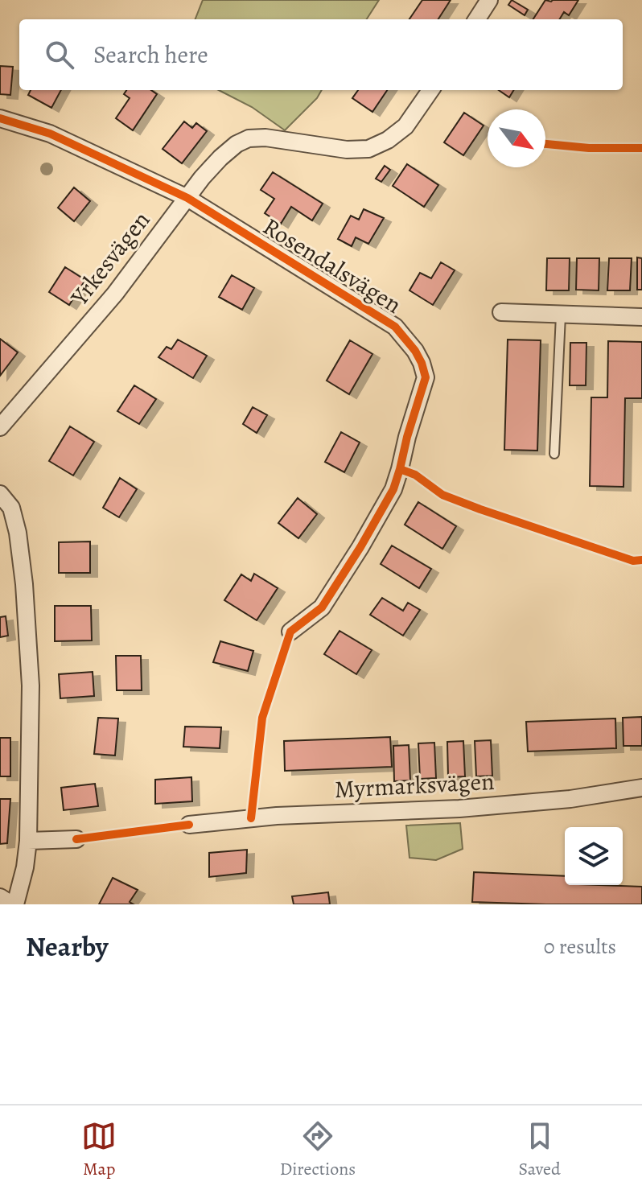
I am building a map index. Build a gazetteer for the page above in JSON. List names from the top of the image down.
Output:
{
  "streets": {
    "street": ["Yrkesvägen", "Rosendalsvägen", "Myrmarksvägen"]
  },
  "crossings": [
    ["Yrkesvägen", "Rosendalsvägen"]
  ],
  "north": "bottom right",
  "page": {
    "search": "Search here",
    "heading": ["Nearby", "0 results"],
    "nav": ["Map", "Directions", "Saved"]
  }
}
